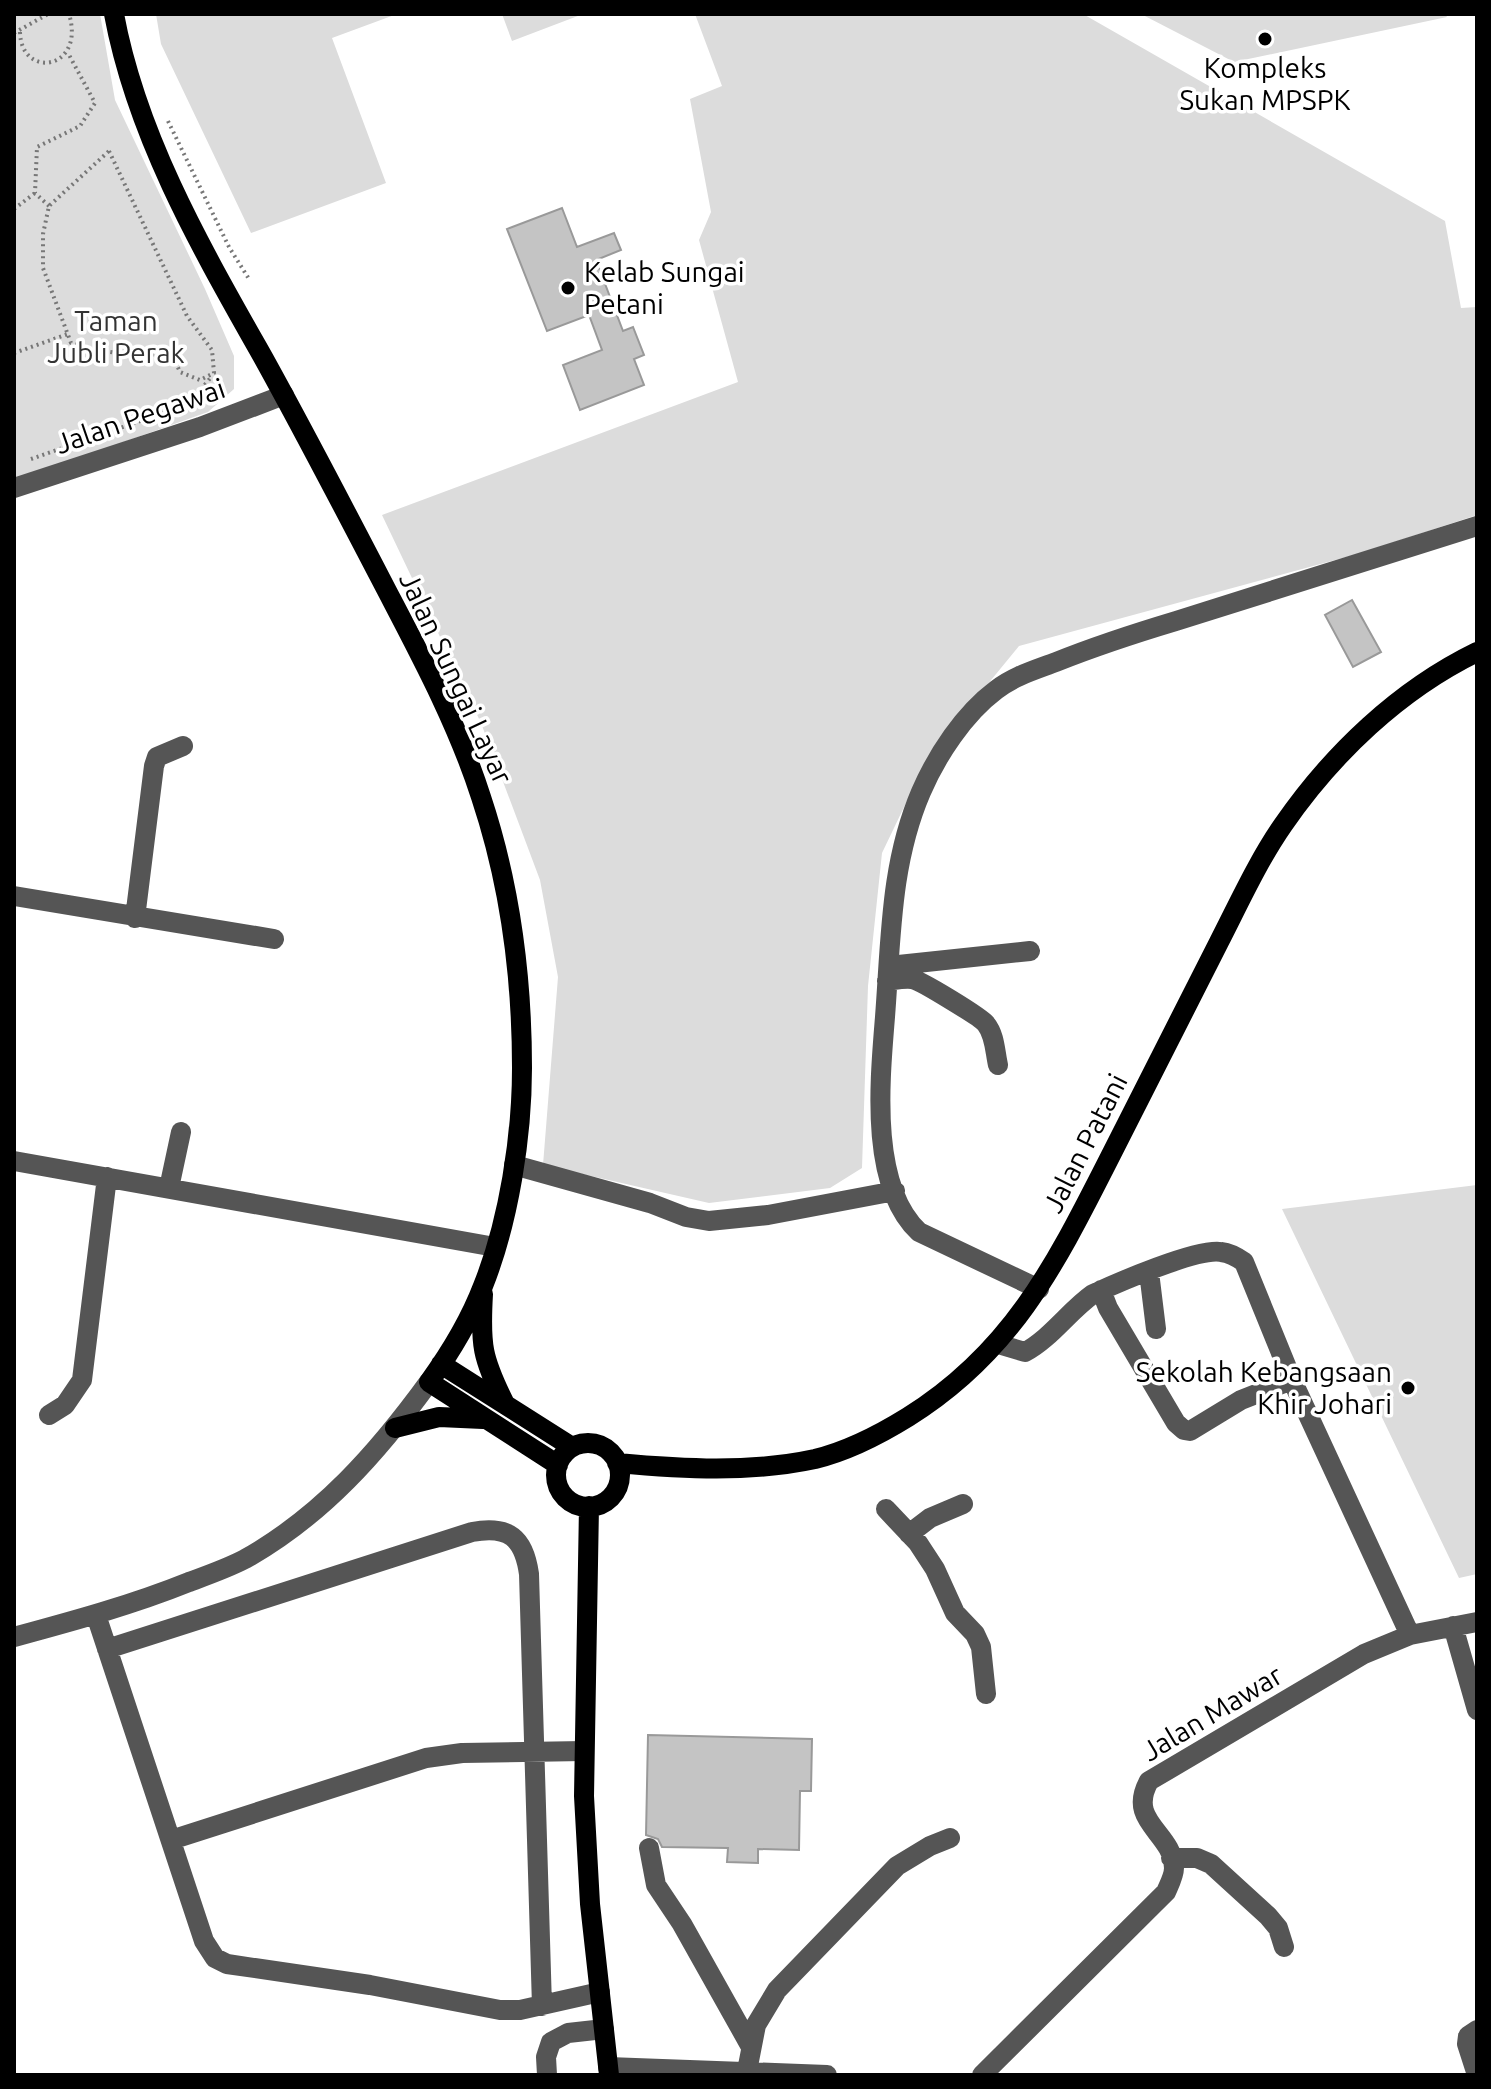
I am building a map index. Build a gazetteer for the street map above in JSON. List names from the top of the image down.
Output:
{
  "streets": {
    "main road": ["Jalan Sungai Layar", "Jalan Patani"],
    "street": ["Jalan Pegawai", "Jalan Mawar"]
  },
  "crossings": [
    ["Jalan Pegawai", "Jalan Sungai Layar"]
  ],
  "parks": ["Taman Jubli Perak"],
  "places": ["Kompleks Sukan MPSPK", "Kelab Sungai Petani", "Sekolah Kebangsaan Khir Johari"]
}
